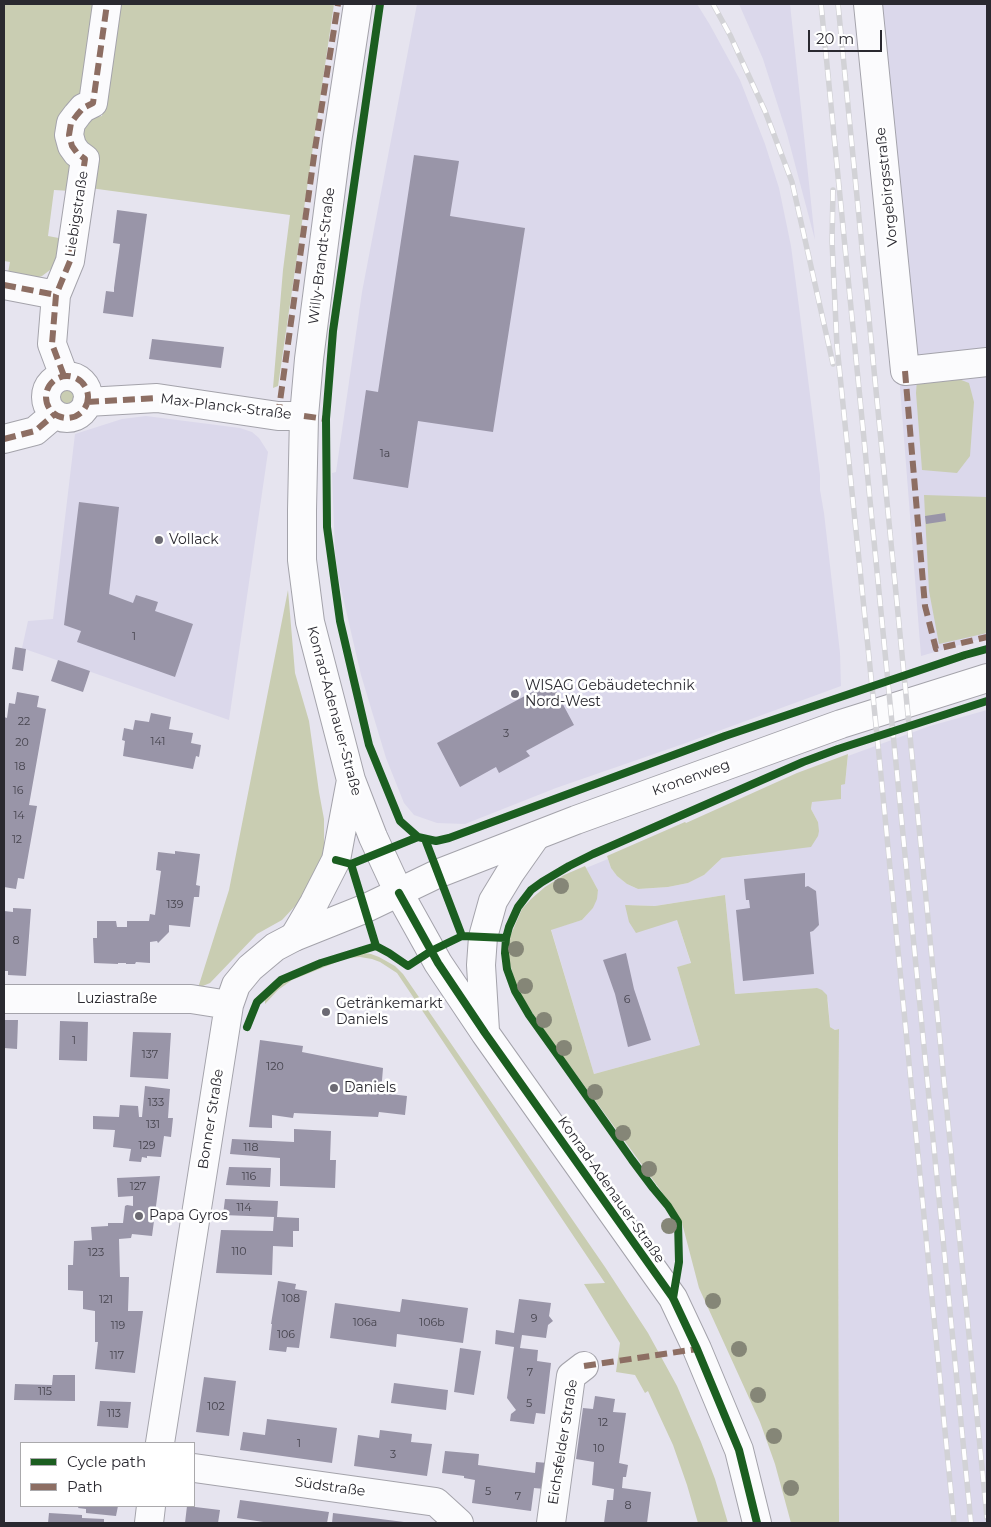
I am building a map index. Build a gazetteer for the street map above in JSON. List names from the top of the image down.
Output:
{
  "streets": {
    "street": [
      "Vorgebirgsstraße",
      "Liebigstraße",
      "Willy-Brandt-Straße",
      "Max-Planck-Straße",
      "Konrad-Adenauer-Straße",
      "Kronenweg",
      "Luziastraße",
      "Bonner Straße",
      "Eichsfelder Straße",
      "Südstraße"
    ]
  },
  "crossings": [
    ["Liebigstraße", "Max-Planck-Straße"],
    ["Willy-Brandt-Straße", "Max-Planck-Straße"],
    ["Willy-Brandt-Straße", "Konrad-Adenauer-Straße"],
    ["Konrad-Adenauer-Straße", "Kronenweg"],
    ["Konrad-Adenauer-Straße", "Bonner Straße"],
    ["Kronenweg", "Bonner Straße"],
    ["Luziastraße", "Bonner Straße"]
  ],
  "places": [
    "Vollack",
    "WISAG Gebäudetechnik Nord-West",
    "Getränkemarkt Daniels",
    "Daniels",
    "Papa Gyros"
  ],
  "house_numbers": [
    "1a",
    "1",
    "22",
    "3",
    "141",
    "20",
    "18",
    "16",
    "14",
    "12",
    "139",
    "8",
    "6",
    "1",
    "137",
    "120",
    "133",
    "131",
    "129",
    "118",
    "116",
    "127",
    "114",
    "110",
    "123",
    "108",
    "121",
    "9",
    "106a",
    "106b",
    "119",
    "106",
    "117",
    "7",
    "115",
    "5",
    "102",
    "113",
    "12",
    "1",
    "10",
    "3",
    "5",
    "7",
    "8"
  ],
  "legend": ["Cycle path", "Path"],
  "scale_bar": "20 m"
}
